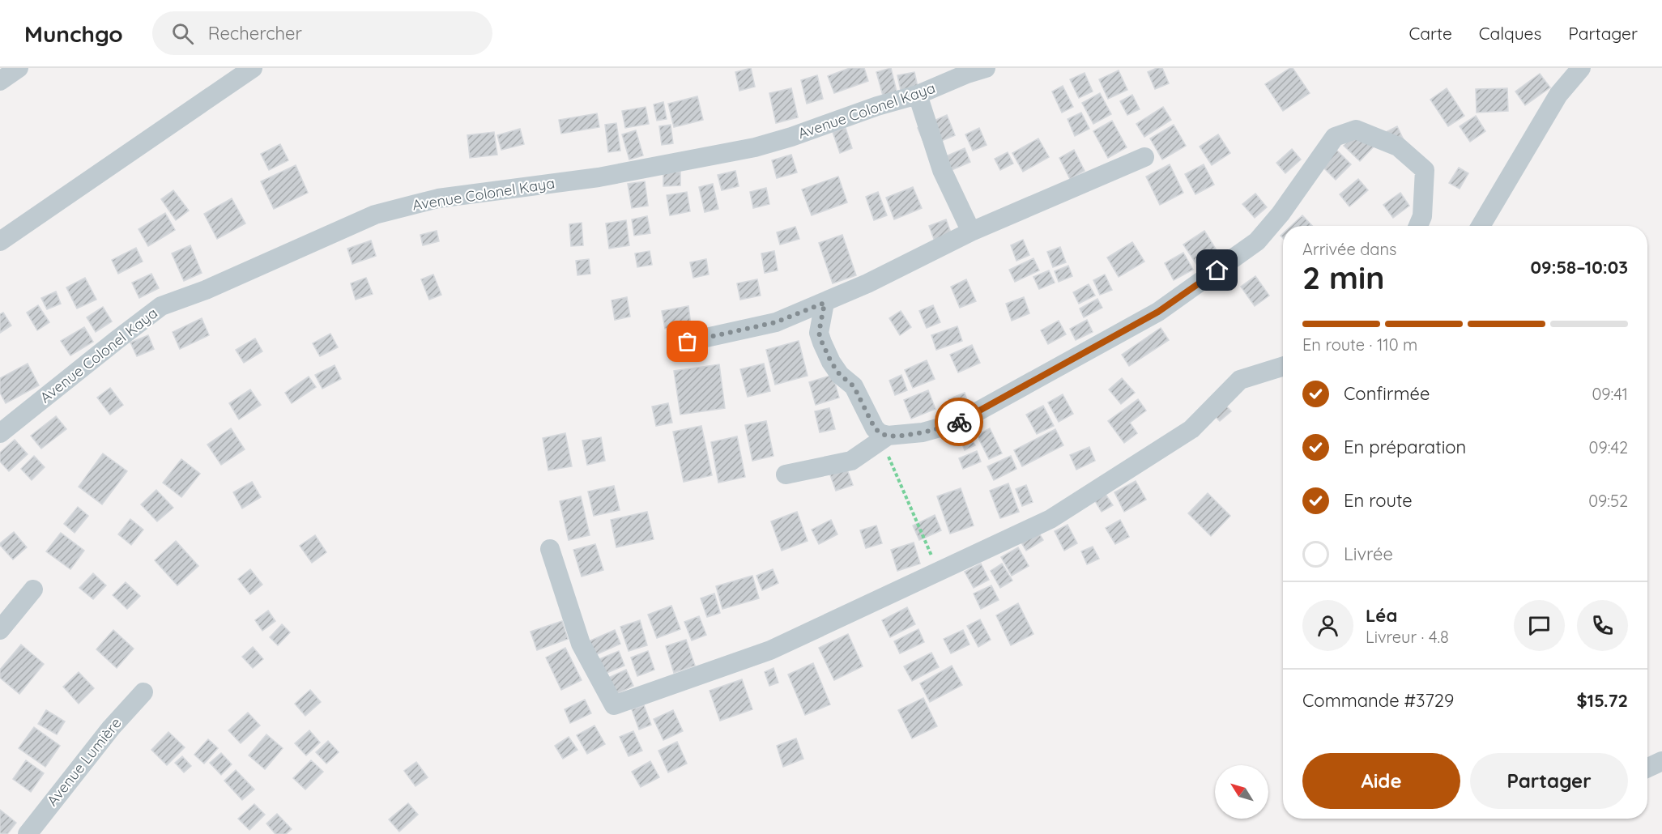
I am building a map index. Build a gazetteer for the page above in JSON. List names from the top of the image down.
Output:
{
  "streets": {
    "street": ["Avenue Colonel Kaya", "Avenue Lumière"]
  },
  "north": "top left",
  "page": {
    "header": "Munchgo",
    "search": "Rechercher",
    "nav": ["Carte", "Calques", "Partager"],
    "heading": ["2 min", "Arrivée dans", "09:58–10:03"],
    "panel": [
      "Léa",
      "Livreur · 4.8",
      "Commande #3729",
      "$15.72"
    ],
    "bar": "En route · 110 m",
    "list": [
      ["Confirmée", "09:41"],
      ["En préparation", "09:42"],
      ["En route", "09:52"],
      "Livrée"
    ],
    "buttons": ["Aide", "Partager"]
  }
}
